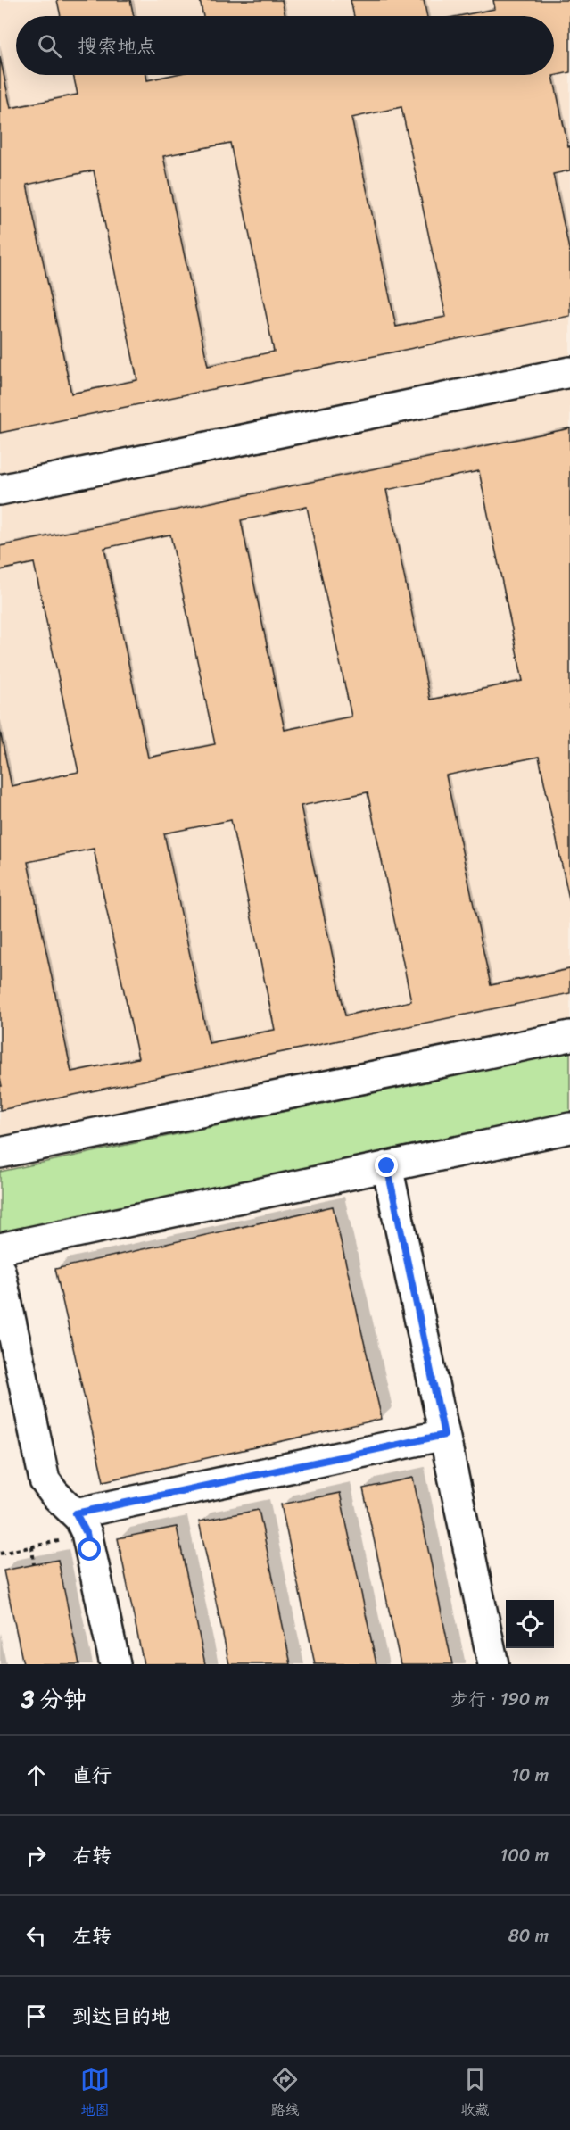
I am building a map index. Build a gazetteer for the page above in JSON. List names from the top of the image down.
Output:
{
  "page": {
    "search": "搜索地点",
    "heading": ["3 分钟", "步行 · 190 m"],
    "list": [
      ["直行", "10 m"],
      ["右转", "100 m"],
      ["左转", "80 m"],
      "到达目的地"
    ],
    "nav": ["地图", "路线", "收藏"]
  }
}
